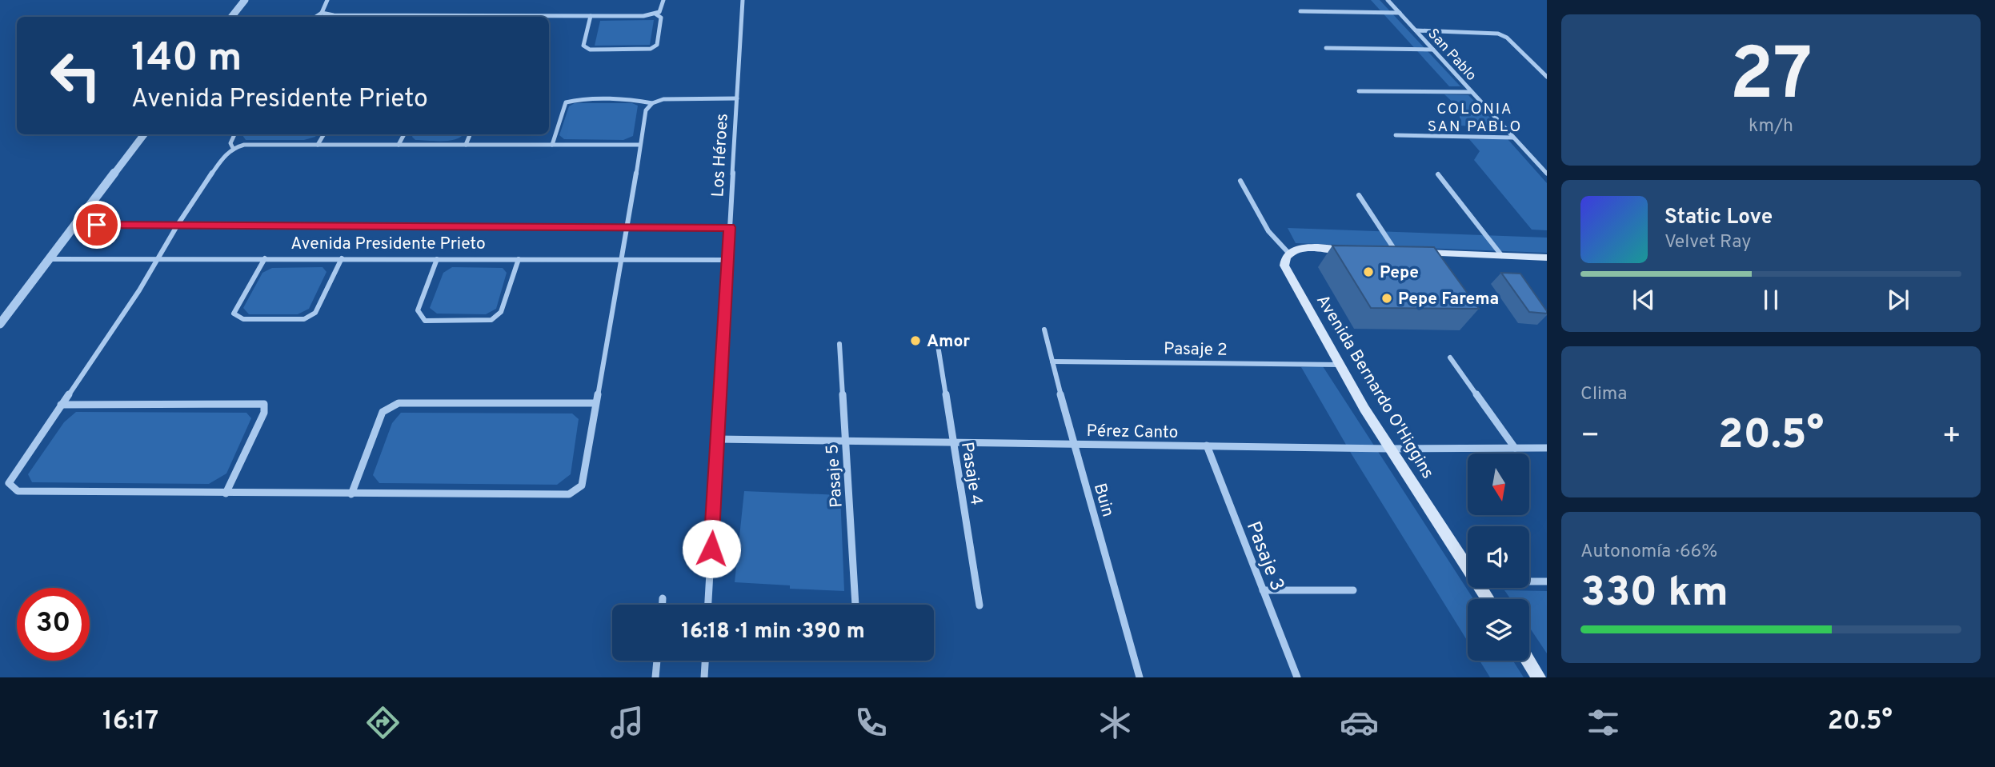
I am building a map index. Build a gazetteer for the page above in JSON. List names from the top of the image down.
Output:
{
  "streets": {
    "main road": ["Avenida Bernardo O'Higgins"],
    "street": [
      "San Pablo",
      "Los Héroes",
      "Avenida Presidente Prieto",
      "Pasaje 2",
      "Pérez Canto",
      "Pasaje 4",
      "Pasaje 5",
      "Buin",
      "Pasaje 3"
    ]
  },
  "crossings": [
    ["Los Héroes", "Avenida Presidente Prieto"],
    ["Los Héroes", "Pérez Canto"],
    ["Pasaje 2", "Avenida Bernardo O'Higgins"],
    ["Pasaje 2", "Buin"],
    ["Avenida Bernardo O'Higgins", "Pérez Canto"],
    ["Pérez Canto", "Pasaje 4"],
    ["Pérez Canto", "Pasaje 5"],
    ["Pérez Canto", "Buin"],
    ["Pérez Canto", "Pasaje 3"]
  ],
  "districts": ["COLONIA SAN PABLO"],
  "places": ["Pepe", "Pepe Farema", "Amor"],
  "north": "bottom",
  "page": {
    "tile": [
      ["27", "km/h"],
      "Clima",
      ["Autonomía · 66%", "330 km"]
    ],
    "turn": ["140 m", "Avenida Presidente Prieto"],
    "song": ["Static Love", "Velvet Ray"],
    "heat": ["−", "20.5°", "+"],
    "limit": "30",
    "trip": "16:18 · 1 min · 390 m",
    "tabs": ["16:17", "20.5°"]
  }
}
